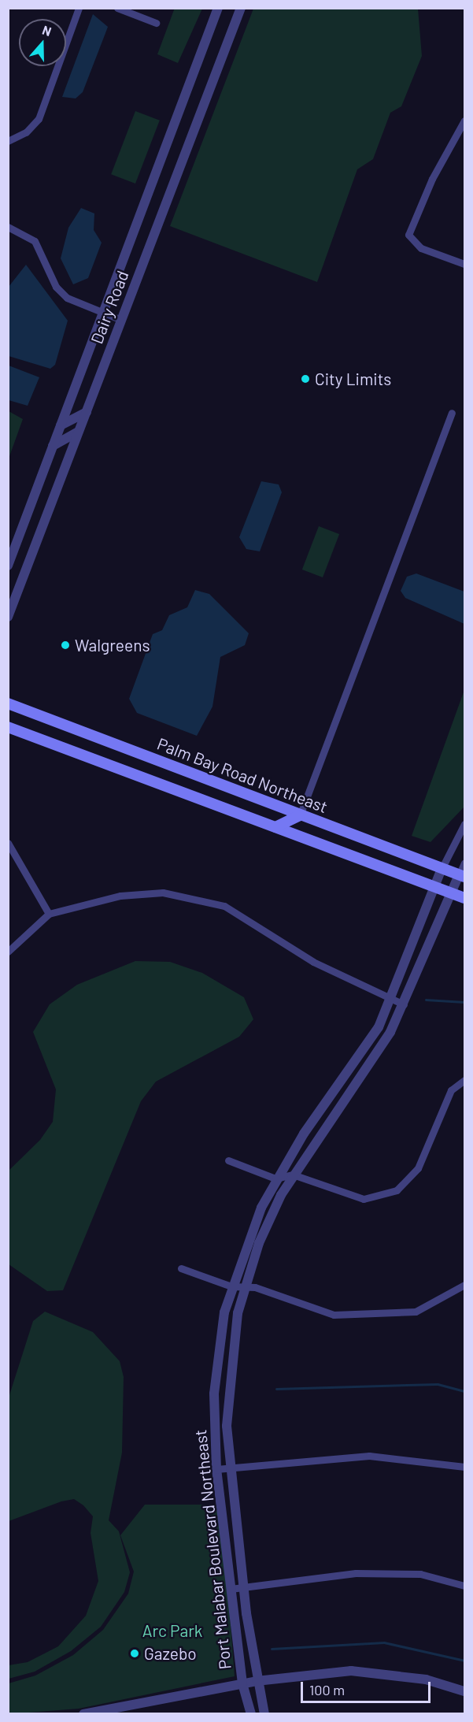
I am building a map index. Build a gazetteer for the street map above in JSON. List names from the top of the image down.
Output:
{
  "streets": {
    "main road": ["Palm Bay Road Northeast"],
    "street": ["Dairy Road", "Port Malabar Boulevard Northeast"]
  },
  "crossings": [
    ["Palm Bay Road Northeast", "Port Malabar Boulevard Northeast"]
  ],
  "parks": ["Arc Park"],
  "places": ["City Limits", "Walgreens", "Gazebo"],
  "scale_bar": "100 m",
  "north": "top"
}
